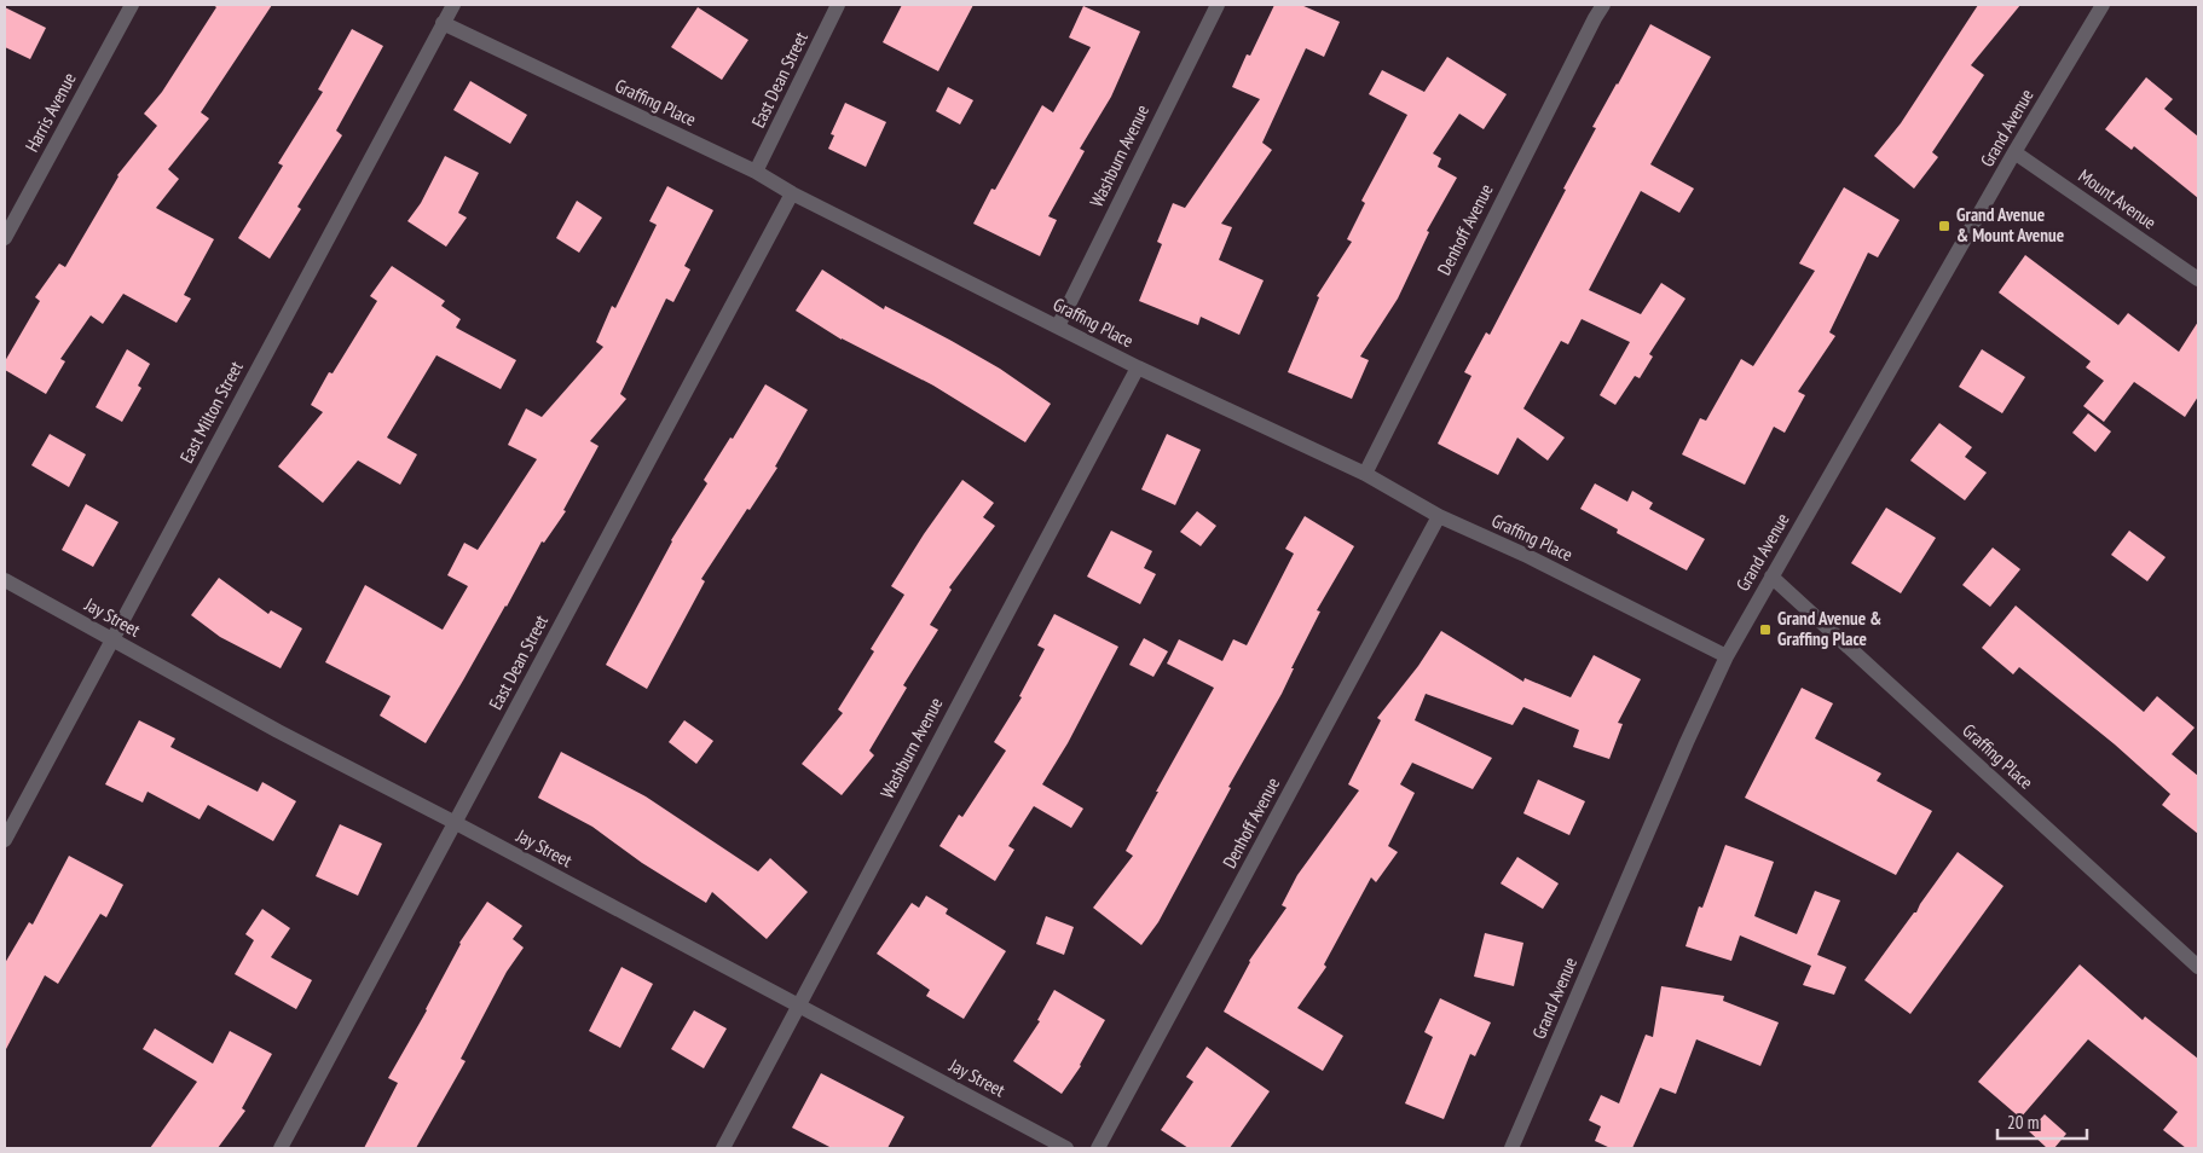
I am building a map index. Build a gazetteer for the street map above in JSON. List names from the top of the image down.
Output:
{
  "streets": {
    "street": [
      "East Dean Street",
      "Graffing Place",
      "Harris Avenue",
      "Grand Avenue",
      "Washburn Avenue",
      "Mount Avenue",
      "Denhoff Avenue",
      "East Milton Street",
      "Jay Street"
    ]
  },
  "crossings": [
    ["East Dean Street", "Graffing Place"],
    ["East Dean Street", "Jay Street"],
    ["Graffing Place", "Grand Avenue"],
    ["Graffing Place", "Washburn Avenue"],
    ["Graffing Place", "Denhoff Avenue"],
    ["Graffing Place", "East Milton Street"],
    ["Grand Avenue", "Mount Avenue"],
    ["Washburn Avenue", "Jay Street"],
    ["East Milton Street", "Jay Street"]
  ],
  "places": {
    "transit": ["Grand Avenue & Mount Avenue", "Grand Avenue & Graffing Place"]
  },
  "scale_bar": "20 m"
}
